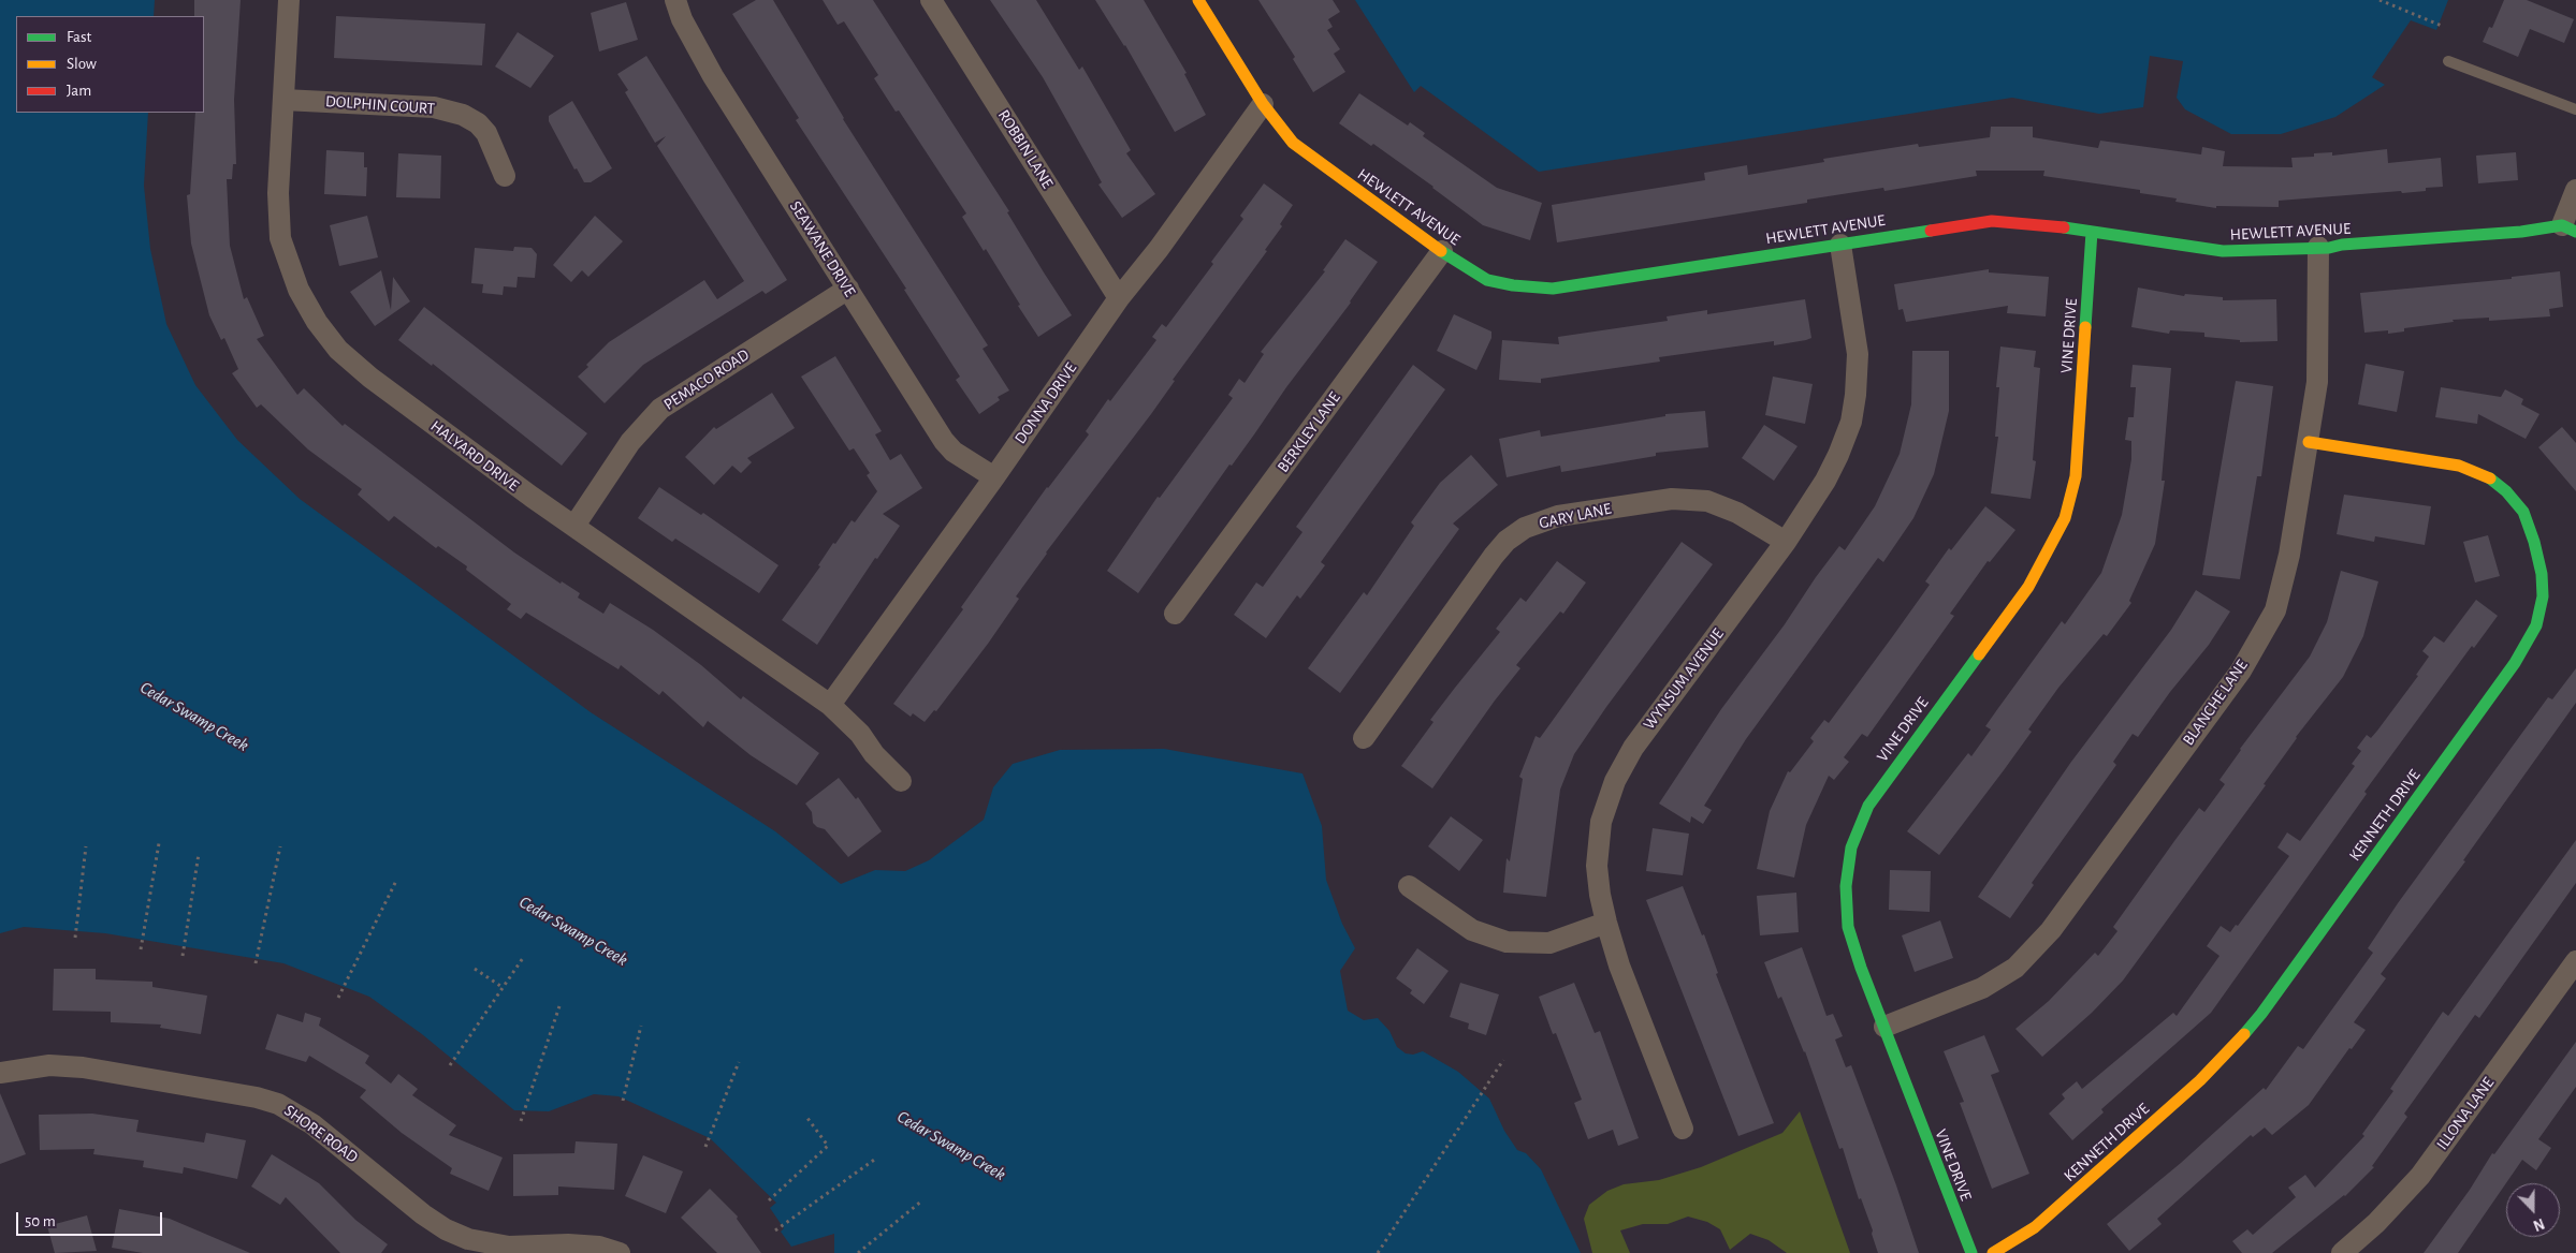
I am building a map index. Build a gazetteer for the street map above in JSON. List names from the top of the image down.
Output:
{
  "streets": {
    "street": [
      "DOLPHIN COURT",
      "ROBBIN LANE",
      "HEWLETT AVENUE",
      "SEAWANE DRIVE",
      "VINE DRIVE",
      "PEMACO ROAD",
      "DONNA DRIVE",
      "BERKLEY LANE",
      "HALYARD DRIVE",
      "GARY LANE",
      "WYNSUM AVENUE",
      "BLANCHE LANE",
      "KENNETH DRIVE",
      "ILLONA LANE",
      "SHORE ROAD"
    ]
  },
  "crossings": [
    ["DOLPHIN COURT", "HALYARD DRIVE"],
    ["ROBBIN LANE", "DONNA DRIVE"],
    ["HEWLETT AVENUE", "VINE DRIVE"],
    ["HEWLETT AVENUE", "DONNA DRIVE"],
    ["HEWLETT AVENUE", "BERKLEY LANE"],
    ["HEWLETT AVENUE", "WYNSUM AVENUE"],
    ["HEWLETT AVENUE", "BLANCHE LANE"],
    ["SEAWANE DRIVE", "PEMACO ROAD"],
    ["SEAWANE DRIVE", "DONNA DRIVE"],
    ["VINE DRIVE", "BLANCHE LANE"],
    ["PEMACO ROAD", "HALYARD DRIVE"],
    ["DONNA DRIVE", "HALYARD DRIVE"],
    ["GARY LANE", "WYNSUM AVENUE"],
    ["BLANCHE LANE", "KENNETH DRIVE"]
  ],
  "water": ["Cedar Swamp Creek"],
  "legend": ["Fast", "Slow", "Jam"],
  "scale_bar": "50 m",
  "north": "bottom"
}
